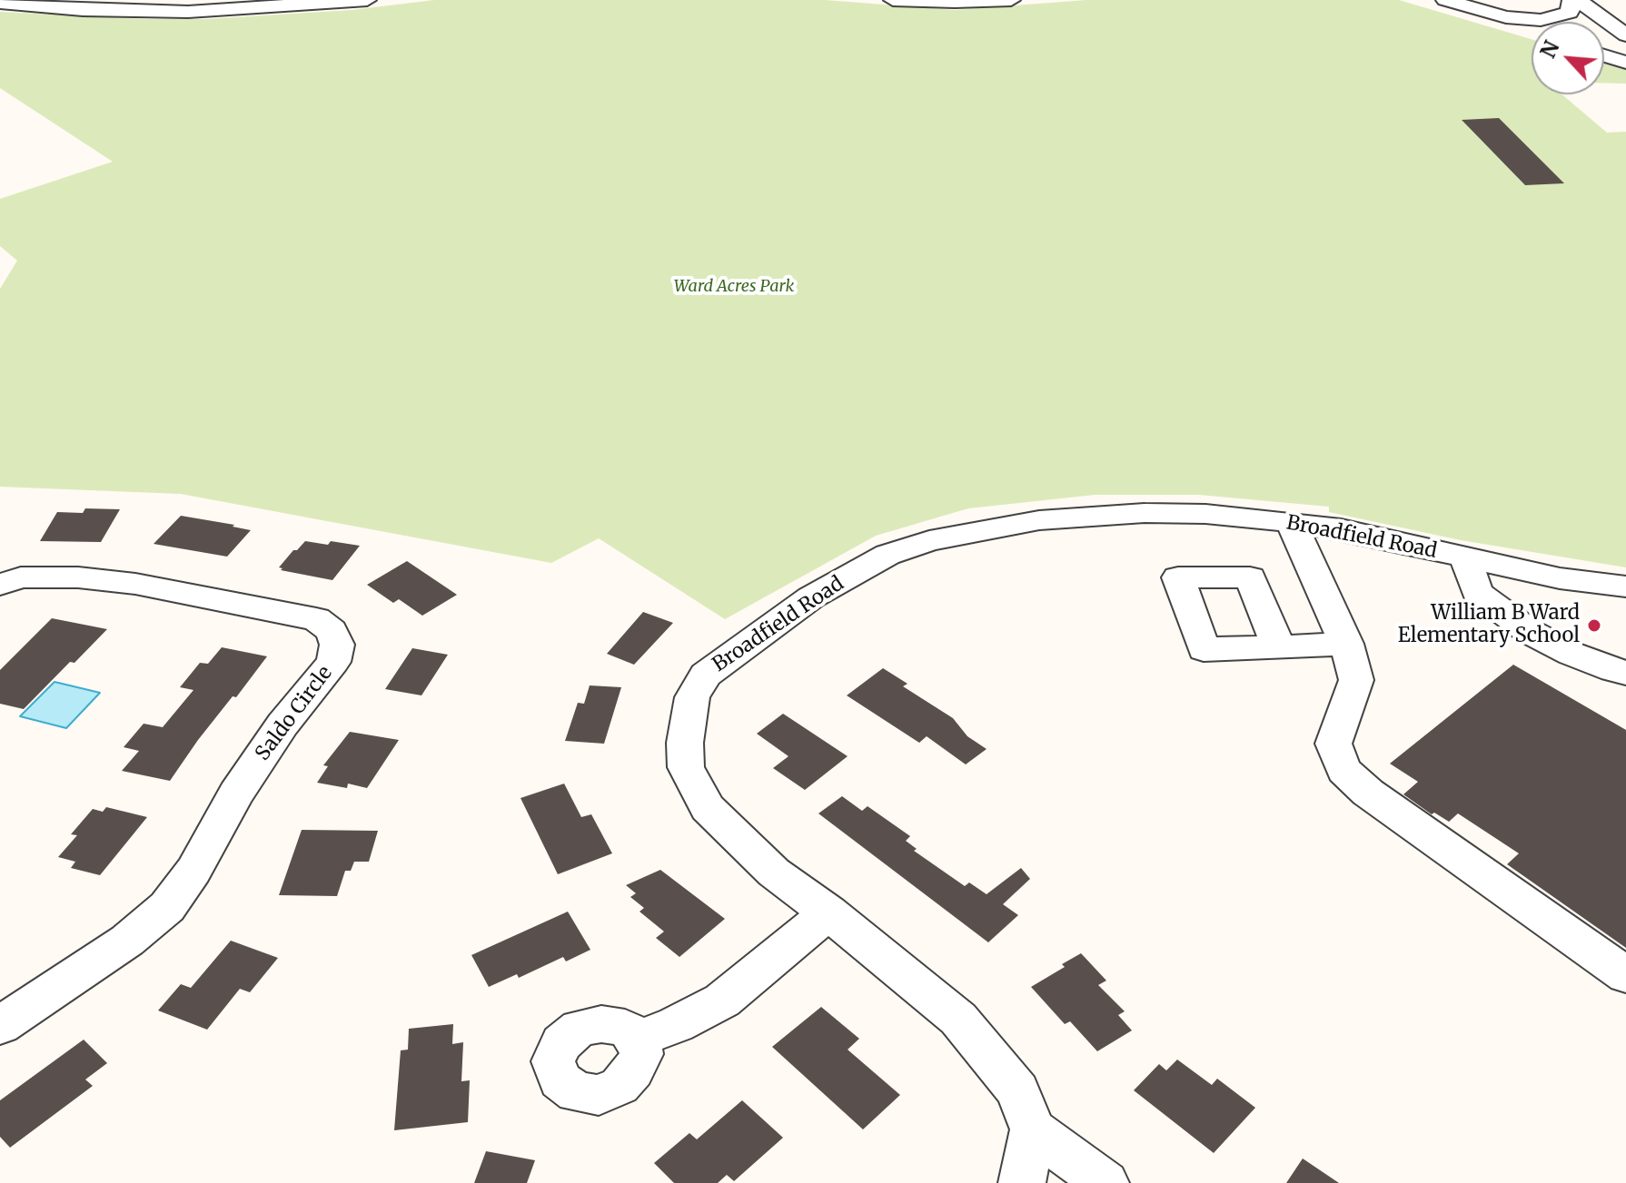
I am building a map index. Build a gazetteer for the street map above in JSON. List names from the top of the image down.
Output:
{
  "streets": {
    "street": ["Broadfield Road", "Saldo Circle"]
  },
  "parks": ["Ward Acres Park"],
  "places": ["William B Ward Elementary School"],
  "north": "top left"
}
